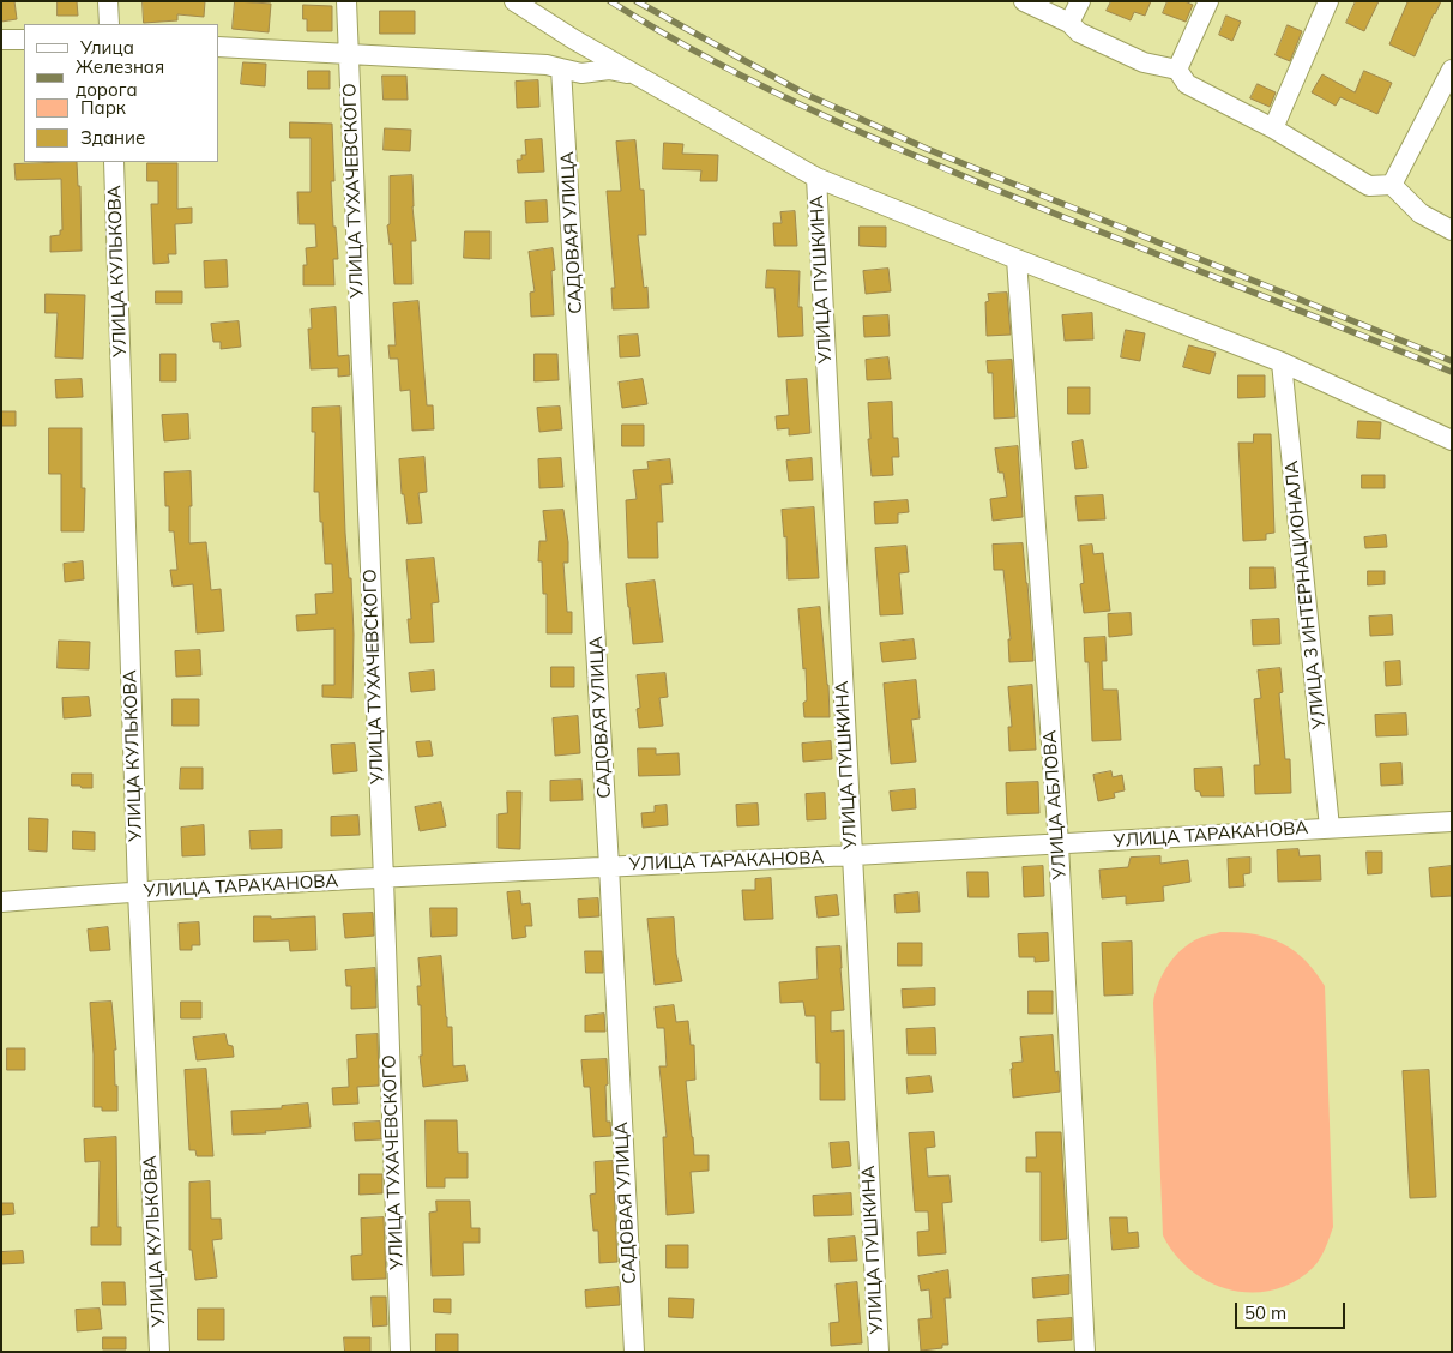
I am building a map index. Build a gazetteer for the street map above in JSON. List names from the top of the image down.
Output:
{
  "streets": {
    "street": [
      "УЛИЦА ТУХАЧЕВСКОГО",
      "САДОВАЯ УЛИЦА",
      "УЛИЦА КУЛЬКОВА",
      "УЛИЦА ПУШКИНА",
      "УЛИЦА 3 ИНТЕРНАЦИОНАЛА",
      "УЛИЦА АБЛОВА",
      "УЛИЦА ТАРАКАНОВА"
    ]
  },
  "crossings": [
    ["УЛИЦА ТУХАЧЕВСКОГО", "УЛИЦА ТАРАКАНОВА"],
    ["САДОВАЯ УЛИЦА", "УЛИЦА ТАРАКАНОВА"],
    ["УЛИЦА КУЛЬКОВА", "УЛИЦА ТАРАКАНОВА"],
    ["УЛИЦА ПУШКИНА", "УЛИЦА ТАРАКАНОВА"],
    ["УЛИЦА 3 ИНТЕРНАЦИОНАЛА", "УЛИЦА ТАРАКАНОВА"],
    ["УЛИЦА АБЛОВА", "УЛИЦА ТАРАКАНОВА"]
  ],
  "legend": [
    "Улица",
    "Железная дорога",
    "Парк",
    "Здание"
  ],
  "scale_bar": "50 m"
}
